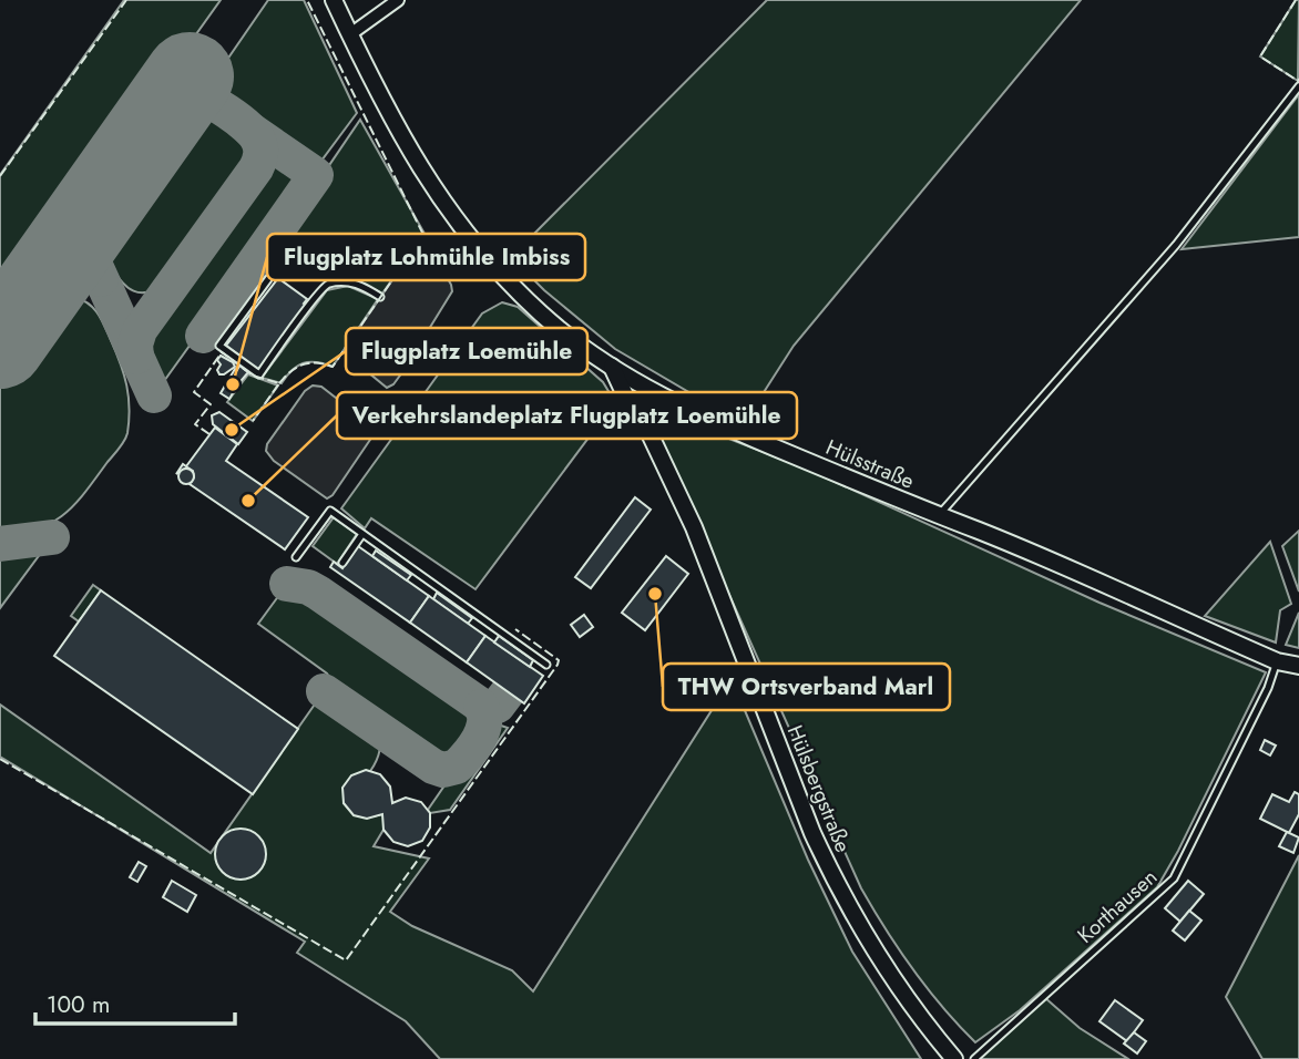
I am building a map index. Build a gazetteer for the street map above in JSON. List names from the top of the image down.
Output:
{
  "streets": {
    "street": ["Hülsstraße", "Hülsbergstraße"],
    "lane": ["Korthausen"]
  },
  "crossings": [
    ["Hülsstraße", "Hülsbergstraße"],
    ["Hülsstraße", "Korthausen"]
  ],
  "places": [
    "Flugplatz Lohmühle Imbiss",
    "Flugplatz Loemühle",
    "Verkehrslandeplatz Flugplatz Loemühle",
    "THW Ortsverband Marl"
  ],
  "scale_bar": "100 m"
}
